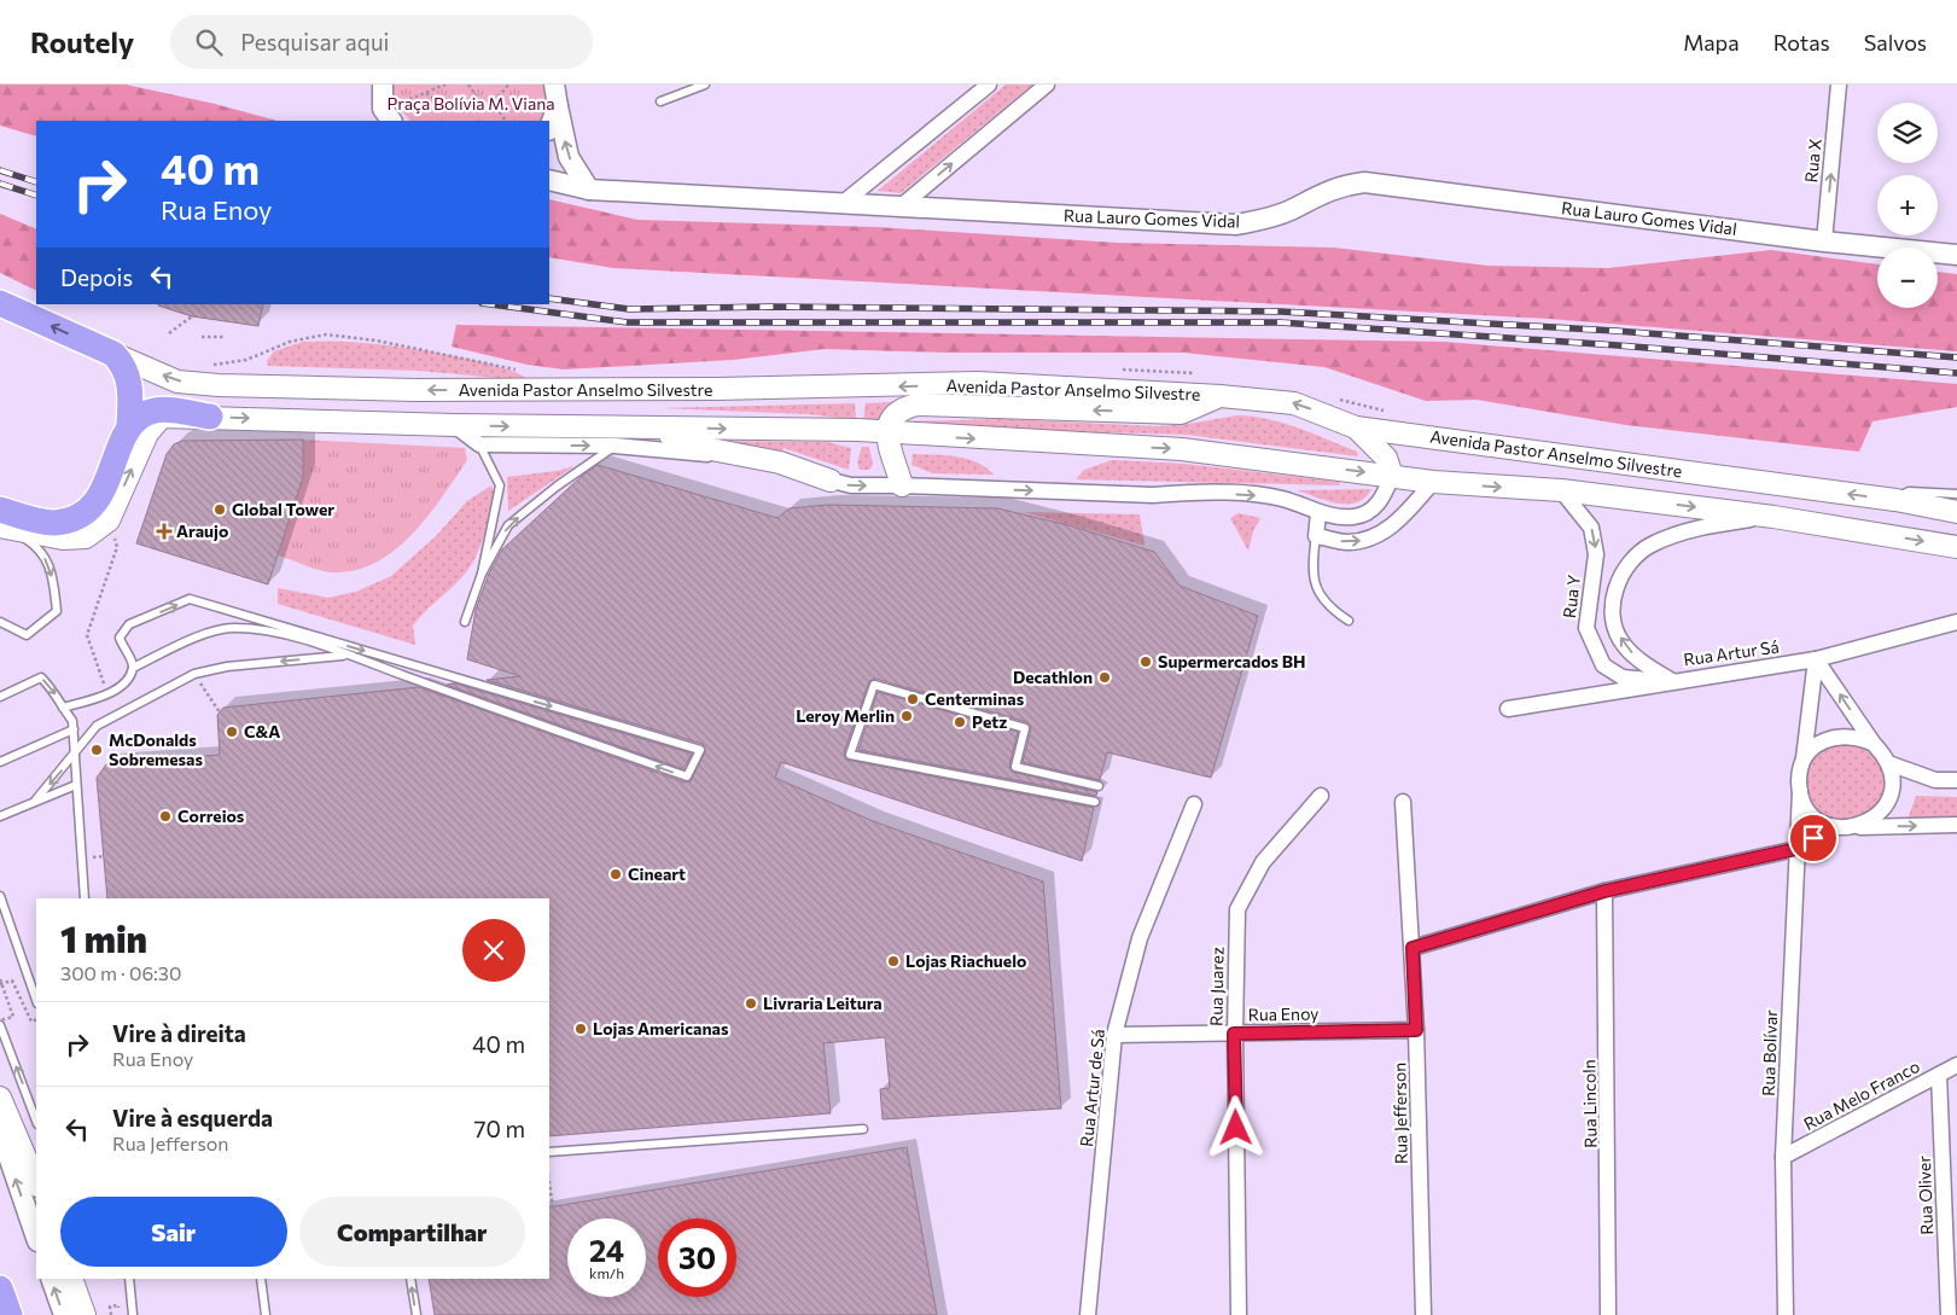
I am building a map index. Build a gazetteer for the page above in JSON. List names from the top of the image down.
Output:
{
  "streets": {
    "main road": ["Avenida Pastor Anselmo Silvestre"],
    "street": [
      "Rua X",
      "Rua Lauro Gomes Vidal",
      "Rua Y",
      "Rua Artur Sá",
      "Rua Juarez",
      "Rua Enoy",
      "Rua Bolívar",
      "Rua Artur de Sá",
      "Rua Melo Franco",
      "Rua Lincoln",
      "Rua Jefferson",
      "Rua Oliver"
    ]
  },
  "crossings": [
    ["Rua X", "Rua Lauro Gomes Vidal"],
    ["Avenida Pastor Anselmo Silvestre", "Rua Y"],
    ["Rua Y", "Rua Artur Sá"],
    ["Rua Juarez", "Rua Enoy"],
    ["Rua Enoy", "Rua Artur de Sá"],
    ["Rua Enoy", "Rua Jefferson"],
    ["Rua Bolívar", "Rua Melo Franco"],
    ["Rua Melo Franco", "Rua Oliver"]
  ],
  "one_way": ["Rua X", "Rua Y"],
  "parks": ["Praça Bolívia M. Viana"],
  "places": {
    "other": [
      "Global Tower",
      "Supermercados BH",
      "Decathlon",
      "Centerminas",
      "Leroy Merlin",
      "Petz",
      "C&A",
      "McDonalds Sobremesas",
      "Correios",
      "Cineart",
      "Lojas Riachuelo",
      "Livraria Leitura",
      "Lojas Americanas"
    ],
    "health": ["Araujo"]
  },
  "page": {
    "header": "Routely",
    "search": "Pesquisar aqui",
    "nav": ["Mapa", "Rotas", "Salvos"],
    "map_buttons": ["+", "−"],
    "turn": ["40 m", "Rua Enoy"],
    "then": "Depois",
    "heading": ["1 min", "300 m · 06:30"],
    "list": [
      {
        "name": "Vire à direita",
        "note": "Rua Enoy",
        "value": "40 m"
      },
      {
        "name": "Vire à esquerda",
        "note": "Rua Jefferson",
        "value": "70 m"
      }
    ],
    "buttons": ["Sair", "Compartilhar"],
    "speed": "24 km/h",
    "limit": "30"
  }
}
